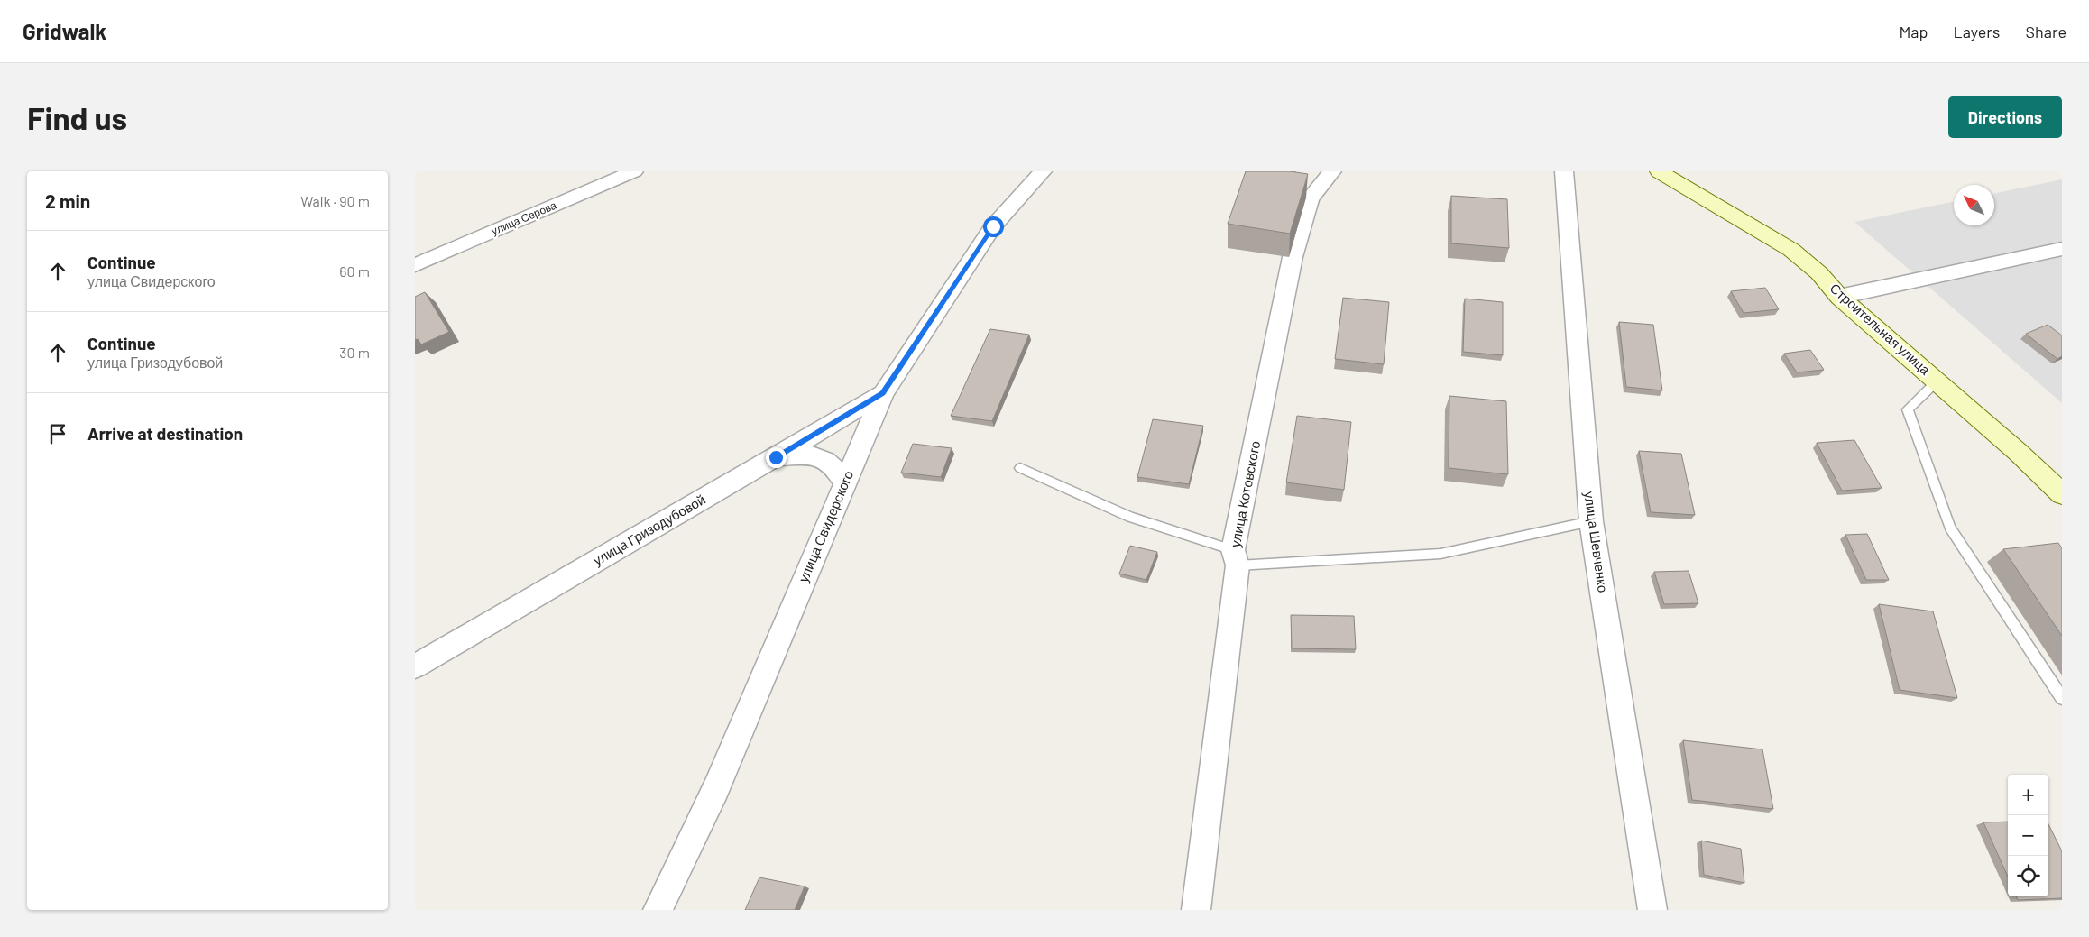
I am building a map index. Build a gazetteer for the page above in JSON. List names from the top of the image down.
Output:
{
  "streets": {
    "main road": ["Строительная улица"],
    "street": [
      "улица Серова",
      "улица Котовского",
      "улица Свидерского",
      "улица Гризодубовой",
      "улица Шевченко"
    ]
  },
  "crossings": [
    ["улица Свидерского", "улица Гризодубовой"]
  ],
  "north": "top left",
  "page": {
    "header": "Gridwalk",
    "nav": ["Map", "Layers", "Share"],
    "buttons": "Directions",
    "title": "Find us",
    "heading": ["2 min", "Walk · 90 m"],
    "list": [
      ["Continue", "улица Свидерского", "60 m"],
      ["Continue", "улица Гризодубовой", "30 m"],
      "Arrive at destination"
    ],
    "map_buttons": ["+", "−"]
  }
}
